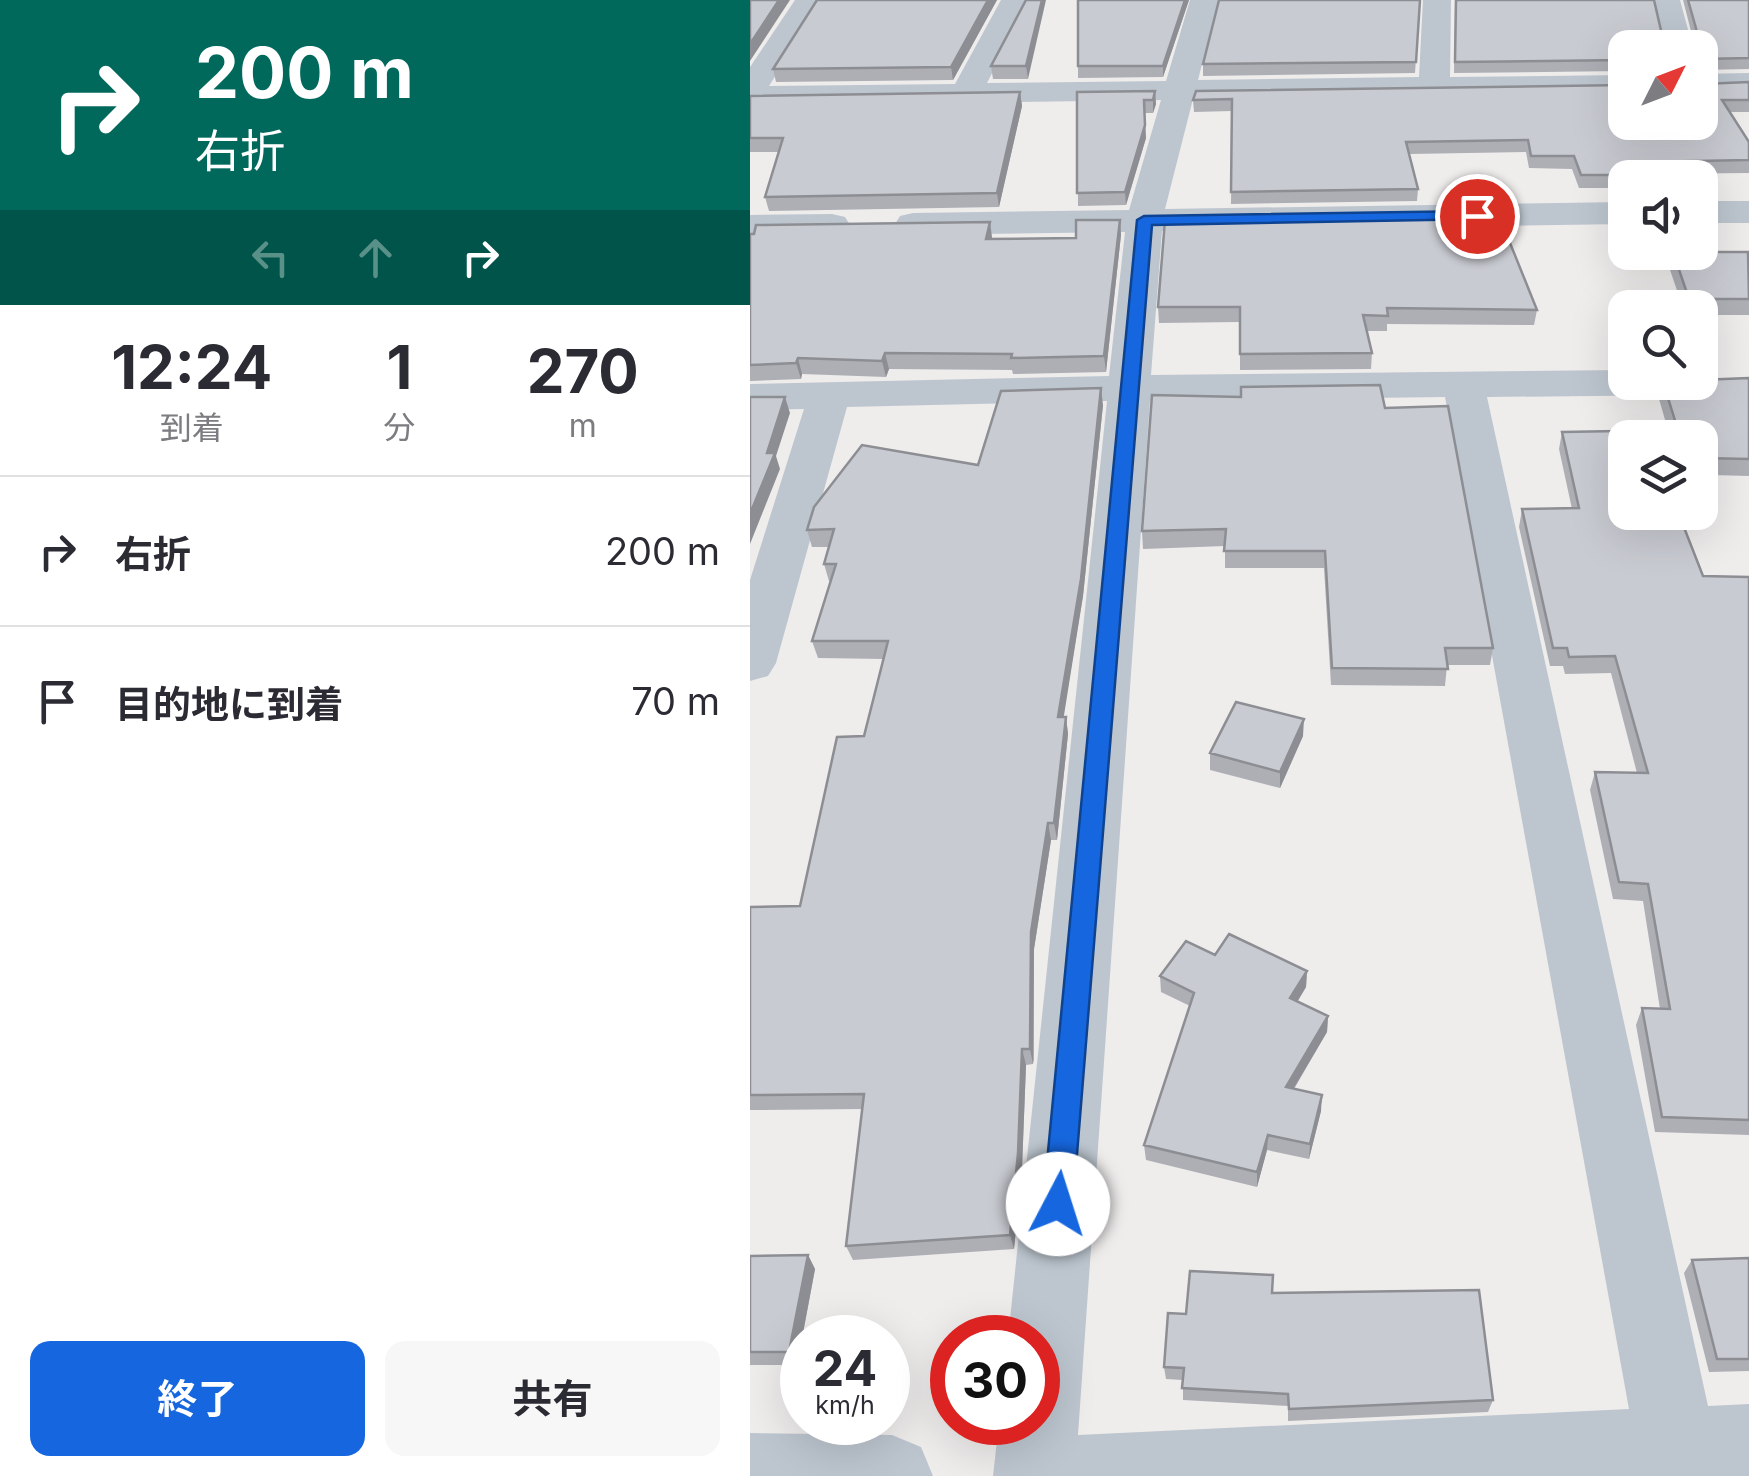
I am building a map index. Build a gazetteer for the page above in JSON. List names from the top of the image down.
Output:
{
  "north": "top right",
  "page": {
    "turn": ["200 m", "右折"],
    "eta": [
      "12:24",
      "到着",
      "1",
      "分",
      "270",
      "m"
    ],
    "list": [
      {
        "name": "右折",
        "value": "200 m"
      },
      {
        "name": "目的地に到着",
        "value": "70 m"
      }
    ],
    "speed": "24 km/h",
    "limit": "30",
    "buttons": ["終了", "共有"]
  }
}
